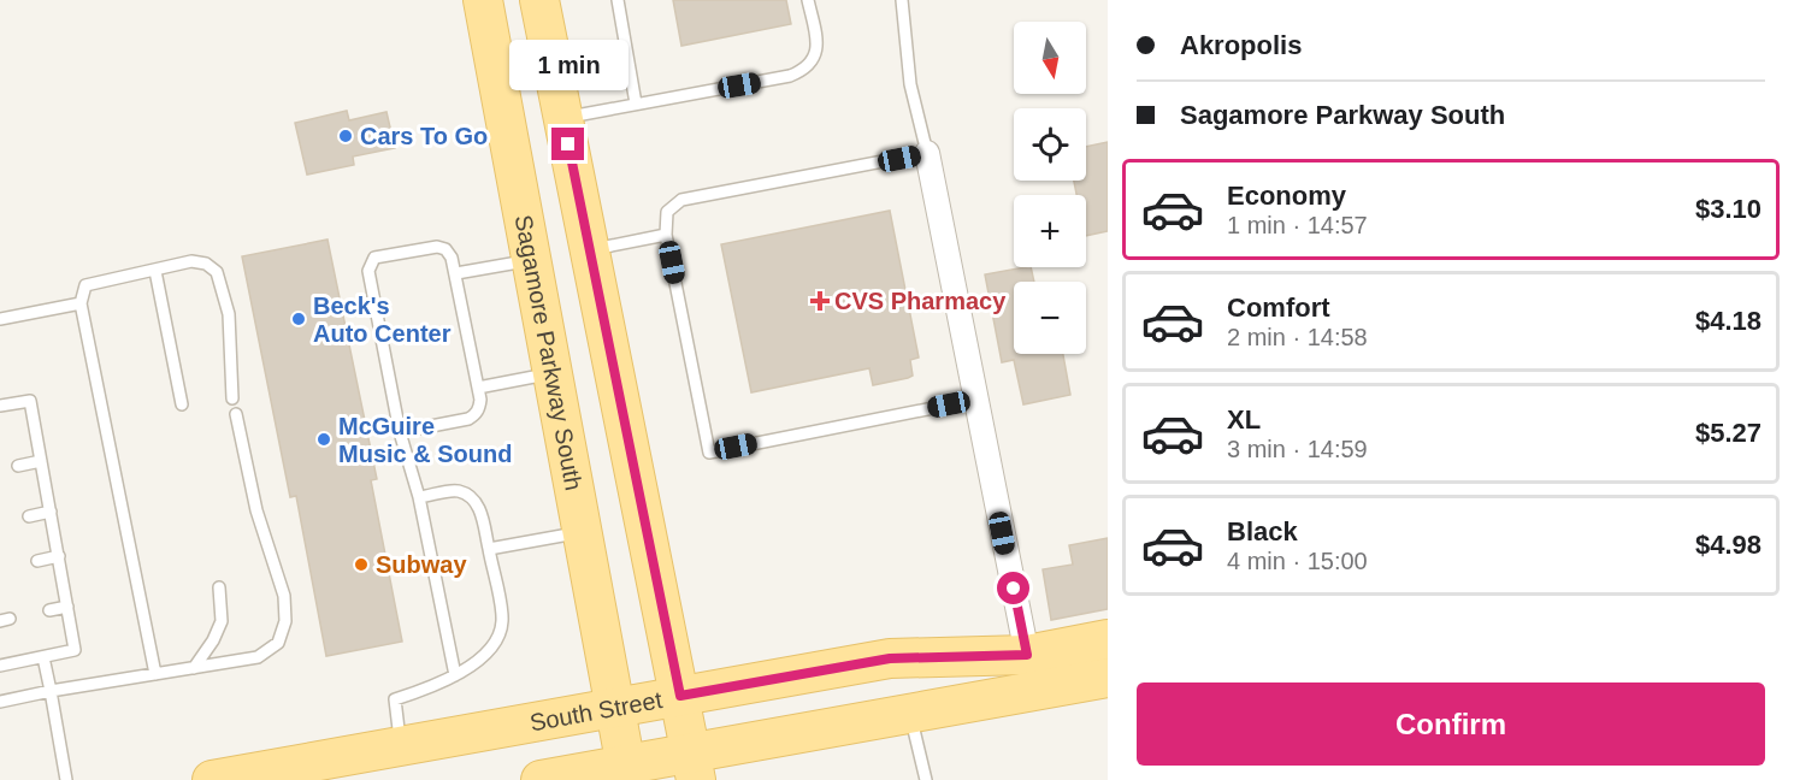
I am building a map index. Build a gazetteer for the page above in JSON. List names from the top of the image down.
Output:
{
  "streets": {
    "main road": ["Sagamore Parkway South", "South Street"]
  },
  "crossings": [
    ["Sagamore Parkway South", "South Street"]
  ],
  "places": {
    "other": [
      "Cars To Go",
      "Beck's Auto Center",
      "McGuire Music & Sound",
      "Subway"
    ],
    "health": ["CVS Pharmacy"]
  },
  "north": "bottom",
  "page": {
    "banner": ["Akropolis", "Sagamore Parkway South"],
    "map_buttons": ["+", "−"],
    "bubble": "1 min",
    "list": [
      {
        "name": "Economy",
        "note": "1 min · 14:57",
        "value": "$3.10"
      },
      {
        "name": "Comfort",
        "note": "2 min · 14:58",
        "value": "$4.18"
      },
      {
        "name": "XL",
        "note": "3 min · 14:59",
        "value": "$5.27"
      },
      {
        "name": "Black",
        "note": "4 min · 15:00",
        "value": "$4.98"
      }
    ],
    "buttons": "Confirm"
  }
}
